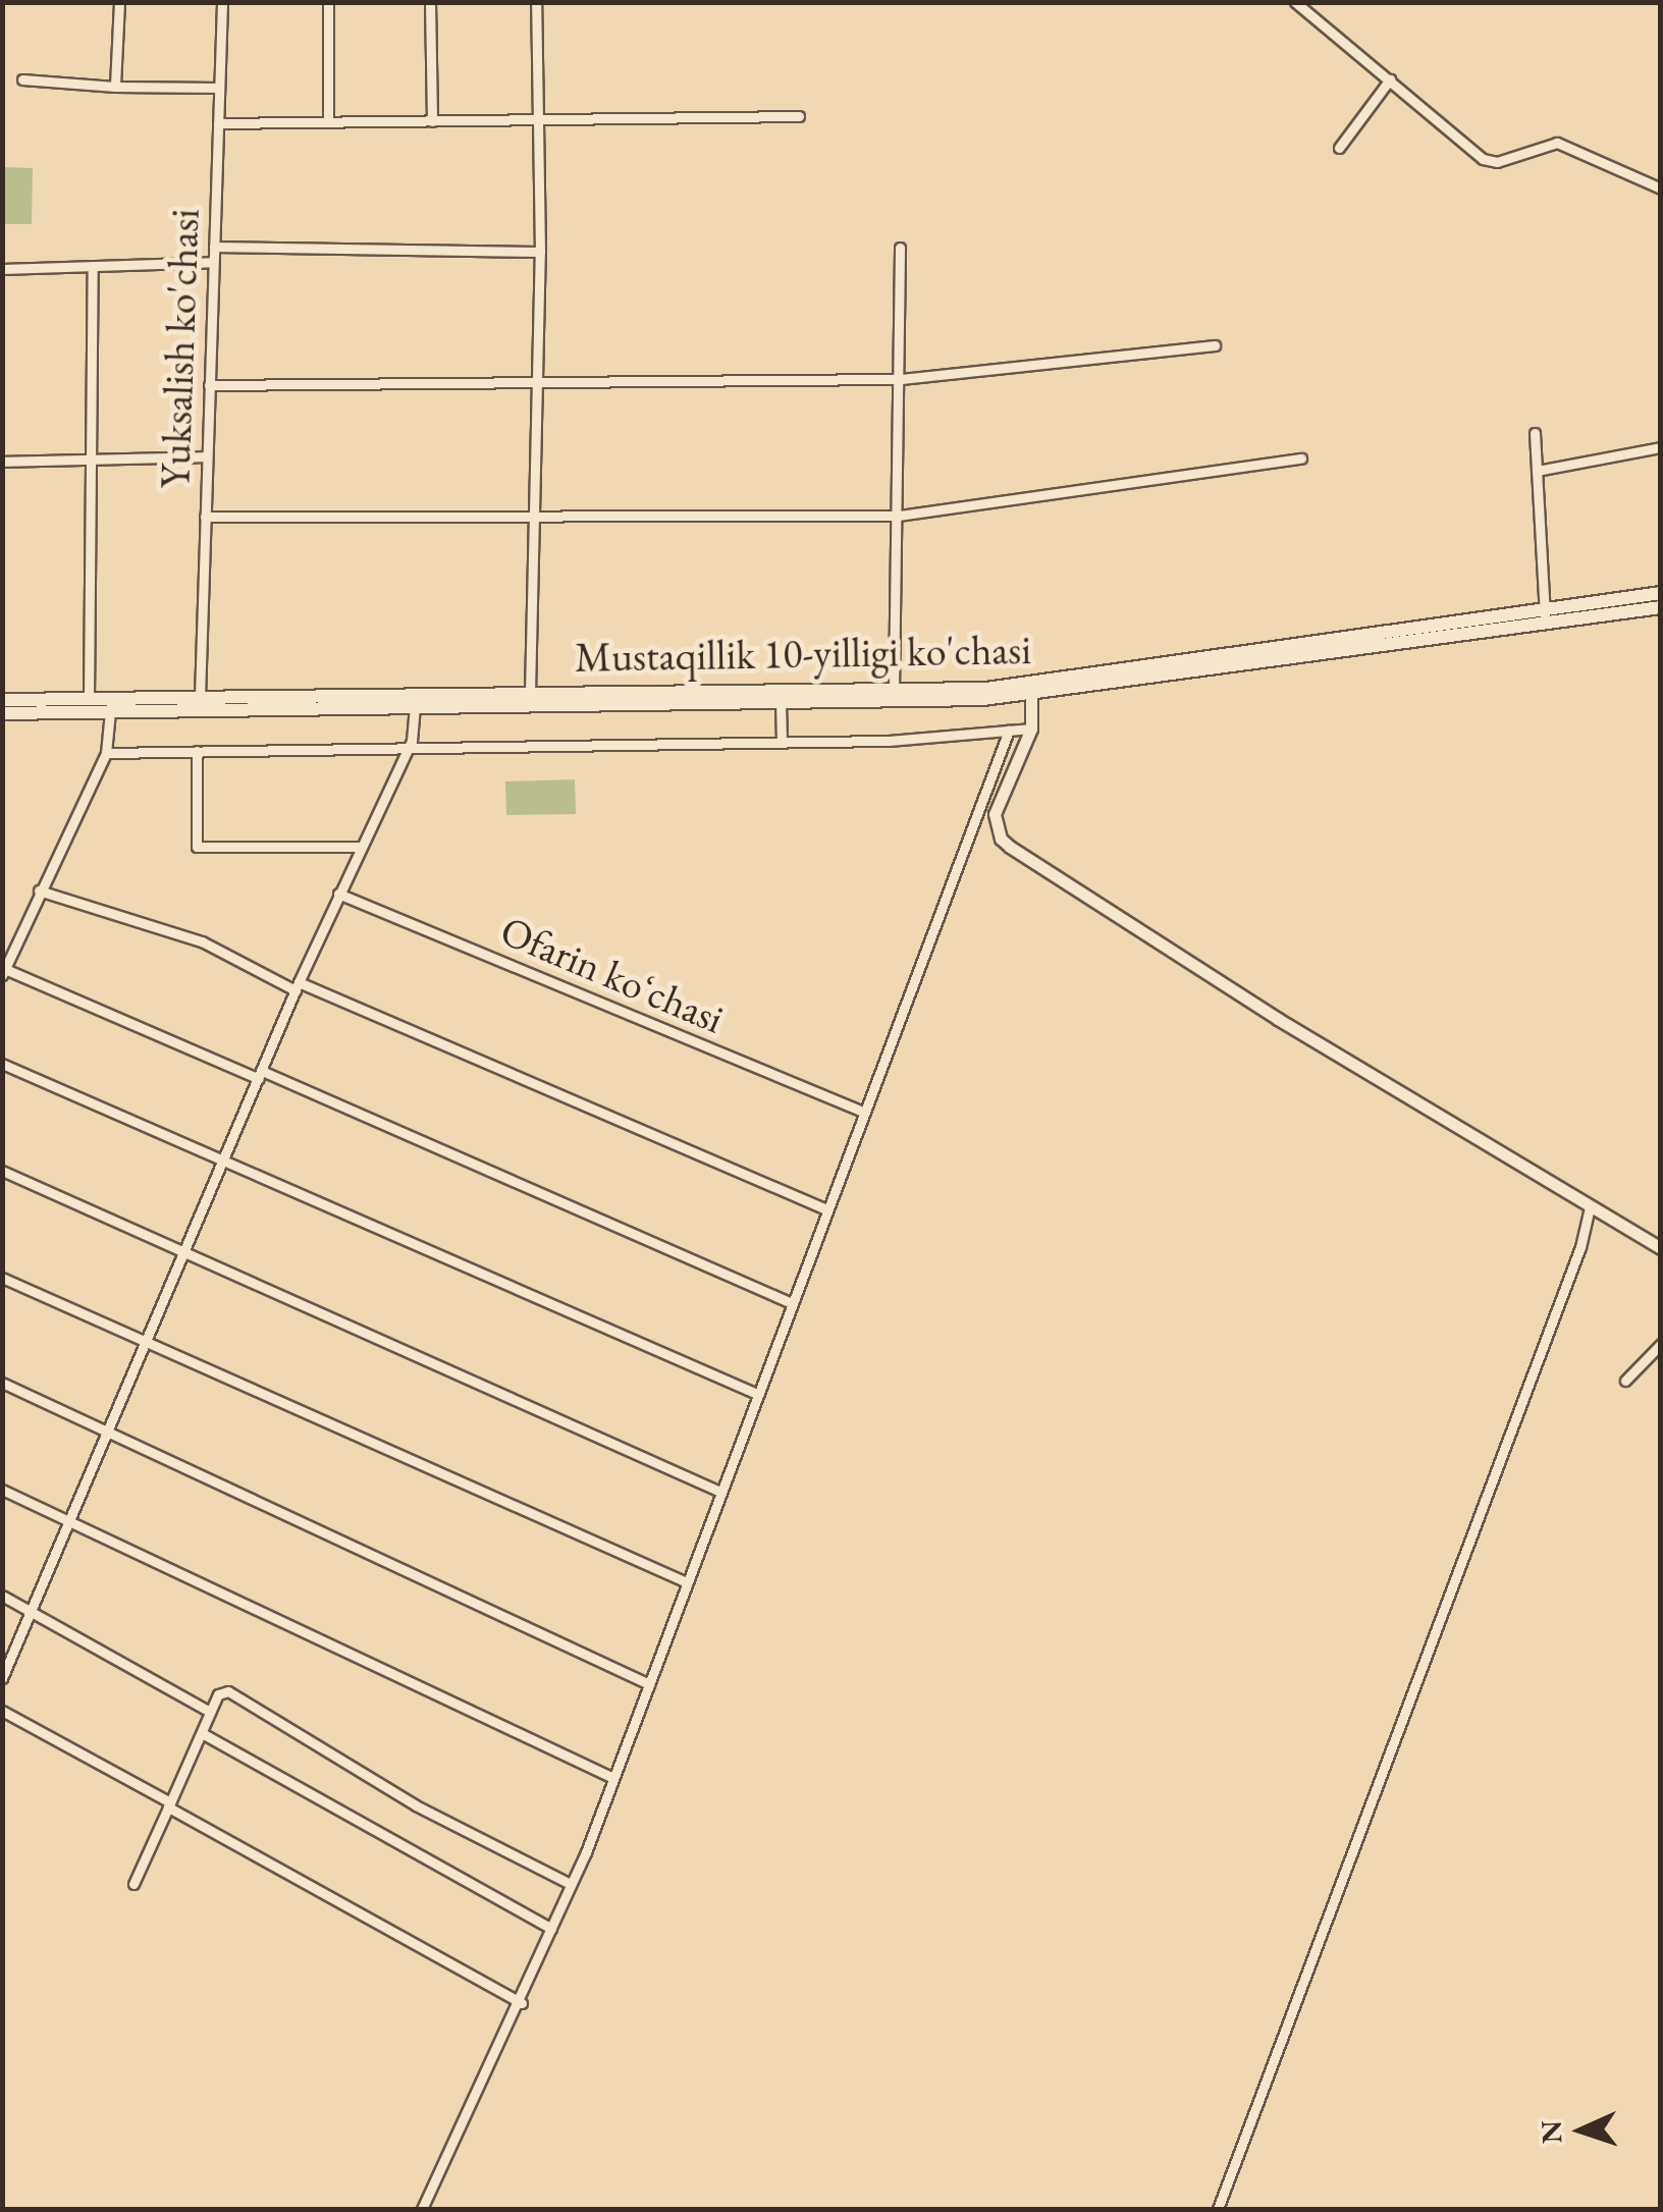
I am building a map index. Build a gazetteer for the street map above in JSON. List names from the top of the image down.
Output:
{
  "streets": {
    "main road": ["Mustaqillik 10-yilligi ko'chasi"],
    "street": ["Yuksalish ko'chasi", "Ofarin koʻchasi"]
  },
  "crossings": [
    ["Yuksalish ko'chasi", "Mustaqillik 10-yilligi ko'chasi"]
  ],
  "north": "left"
}
